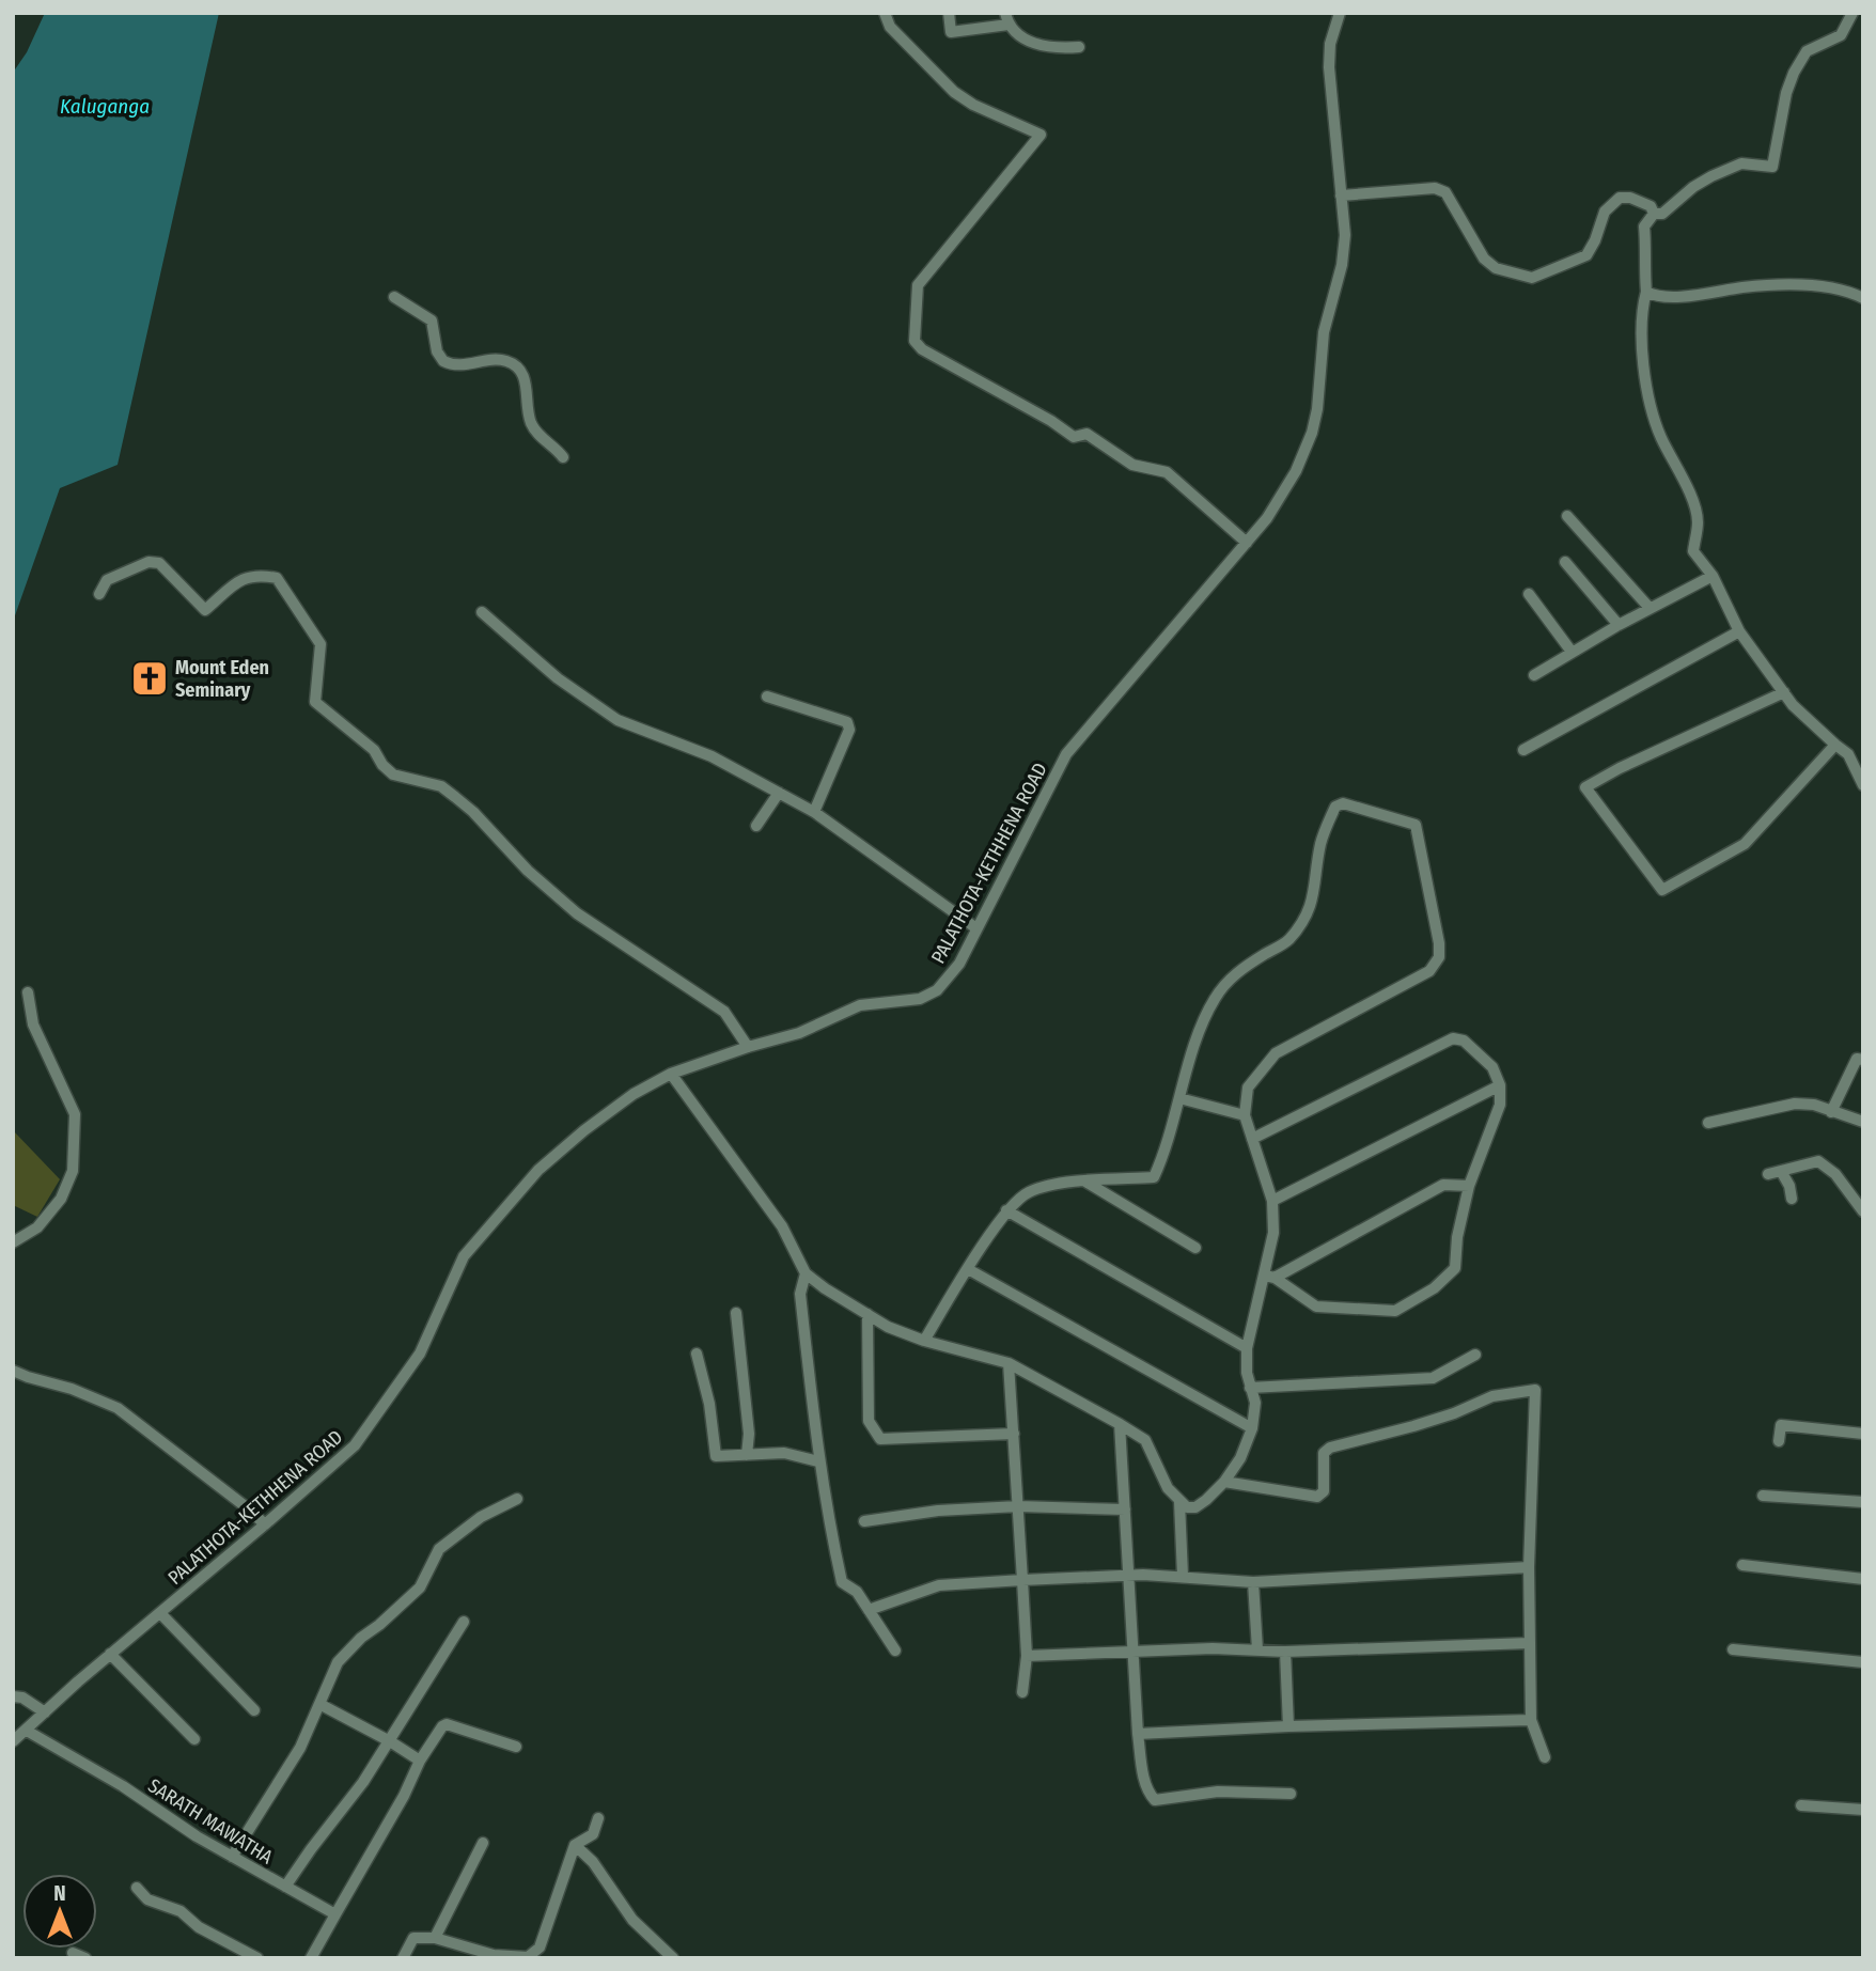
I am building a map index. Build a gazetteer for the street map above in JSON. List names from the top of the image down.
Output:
{
  "streets": {
    "street": ["PALATHOTA-KETHHENA ROAD", "SARATH MAWATHA"]
  },
  "crossings": [
    ["PALATHOTA-KETHHENA ROAD", "SARATH MAWATHA"]
  ],
  "water": ["Kaluganga"],
  "places": {
    "church": ["Mount Eden Seminary"]
  },
  "north": "top"
}
